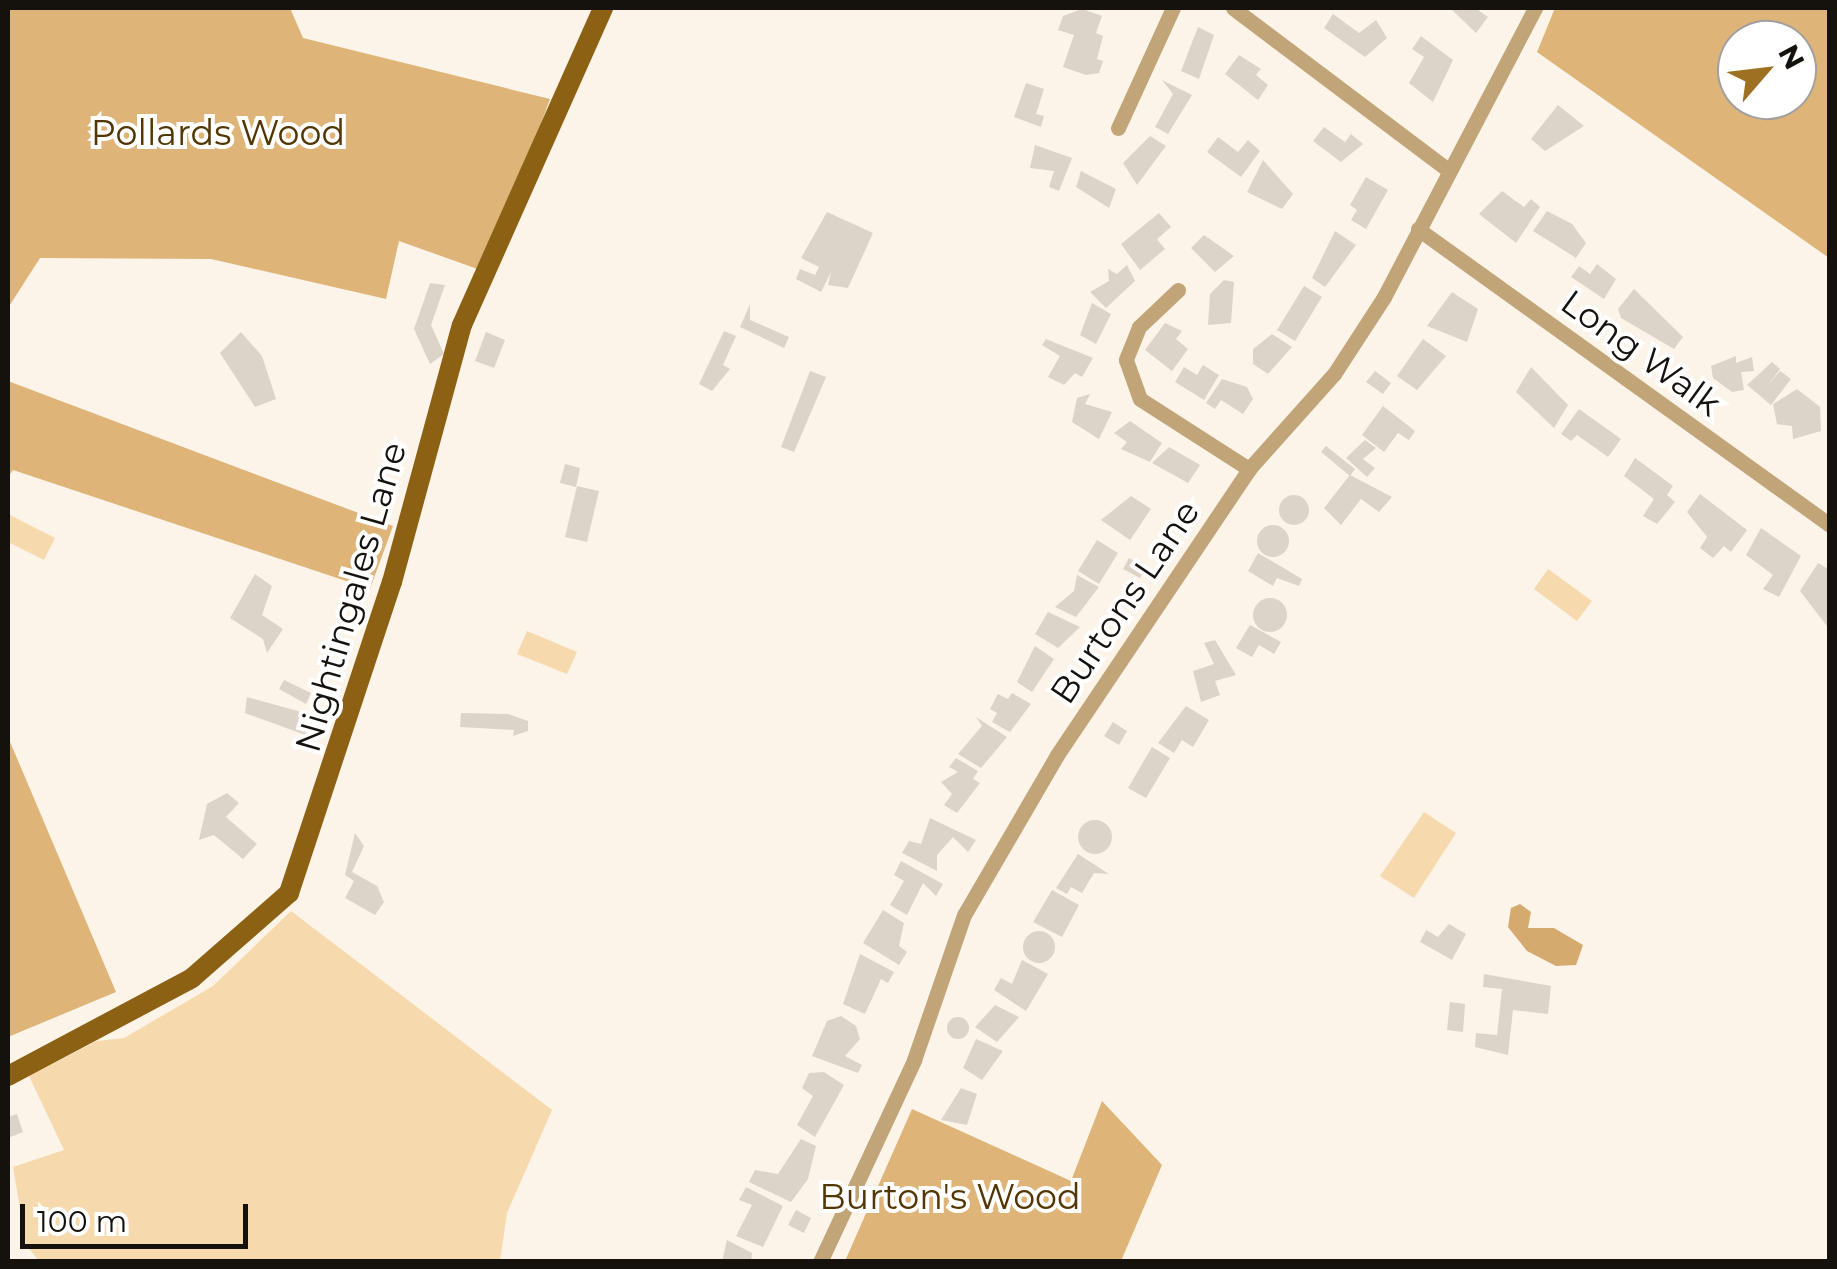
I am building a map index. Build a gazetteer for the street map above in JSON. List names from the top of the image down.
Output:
{
  "streets": {
    "main road": ["Nightingales Lane"],
    "street": ["Long Walk", "Burtons Lane"]
  },
  "crossings": [
    ["Long Walk", "Burtons Lane"]
  ],
  "parks": ["Pollards Wood", "Burton's Wood"],
  "scale_bar": "100 m",
  "north": "top right"
}
